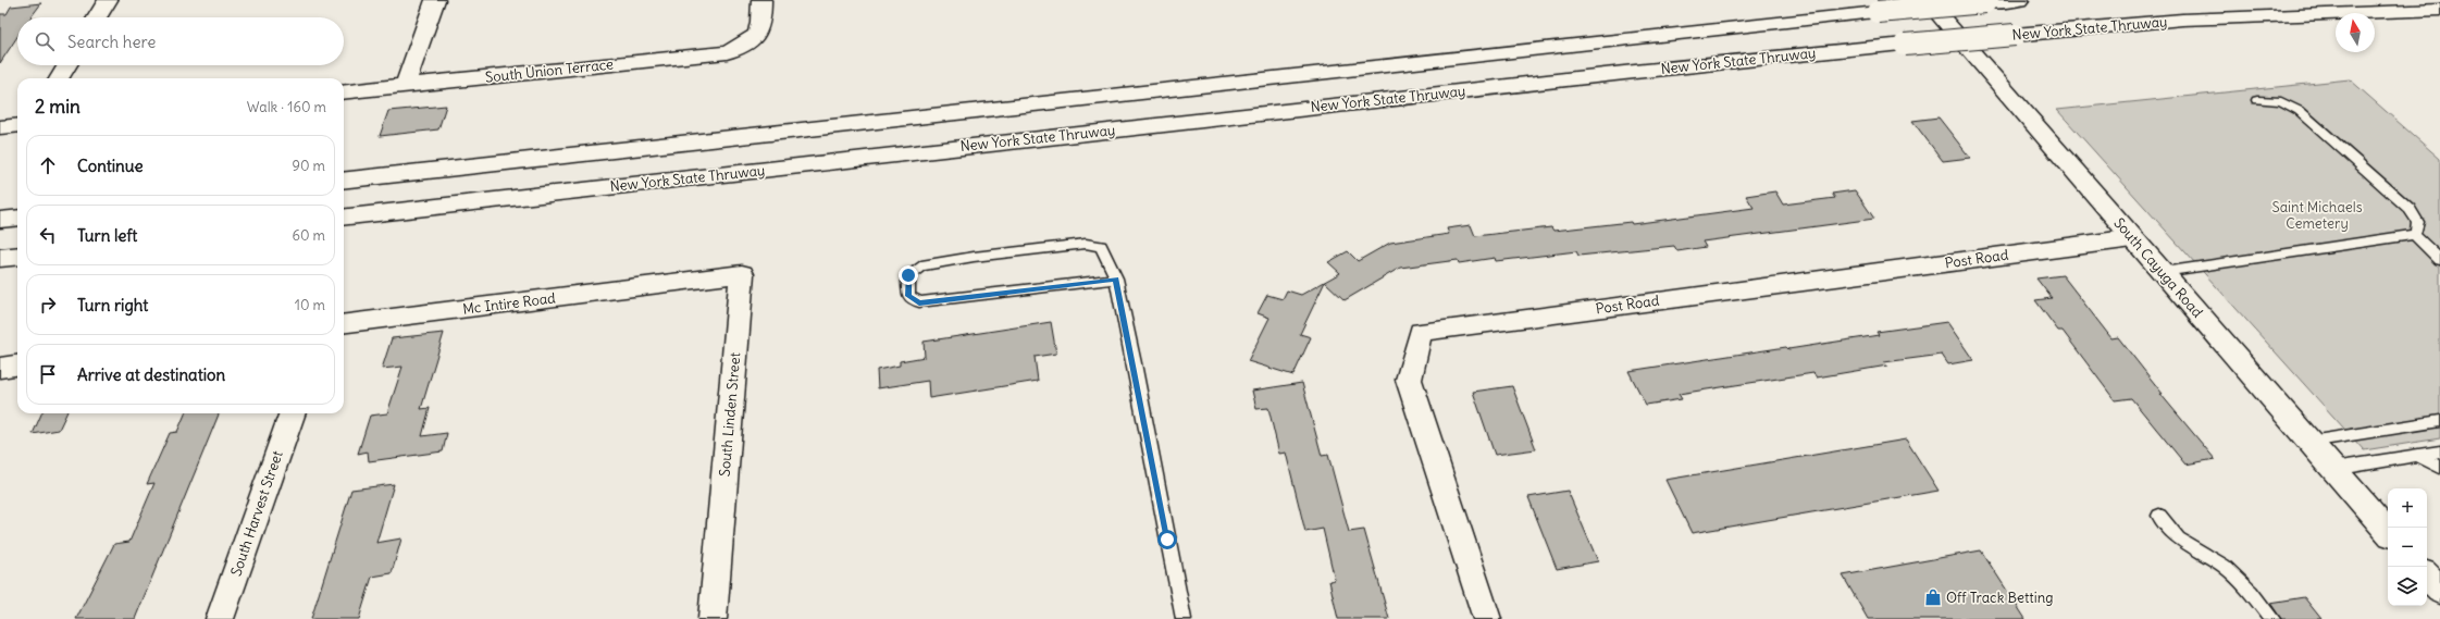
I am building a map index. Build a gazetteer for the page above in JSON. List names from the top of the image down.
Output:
{
  "streets": {
    "main road": [
      "New York State Thruway",
      "South Union Terrace",
      "Post Road",
      "South Cayuga Road",
      "Mc Intire Road",
      "South Linden Street",
      "South Harvest Street"
    ]
  },
  "crossings": [
    ["Post Road", "South Cayuga Road"],
    ["Mc Intire Road", "South Linden Street"]
  ],
  "parks": ["Saint Michaels Cemetery"],
  "places": {
    "shop": ["Off Track Betting"]
  },
  "north": "top",
  "page": {
    "search": "Search here",
    "heading": ["2 min", "Walk · 160 m"],
    "list": [
      ["Continue", "90 m"],
      ["Turn left", "60 m"],
      ["Turn right", "10 m"],
      "Arrive at destination"
    ],
    "map_buttons": ["+", "−"]
  }
}
